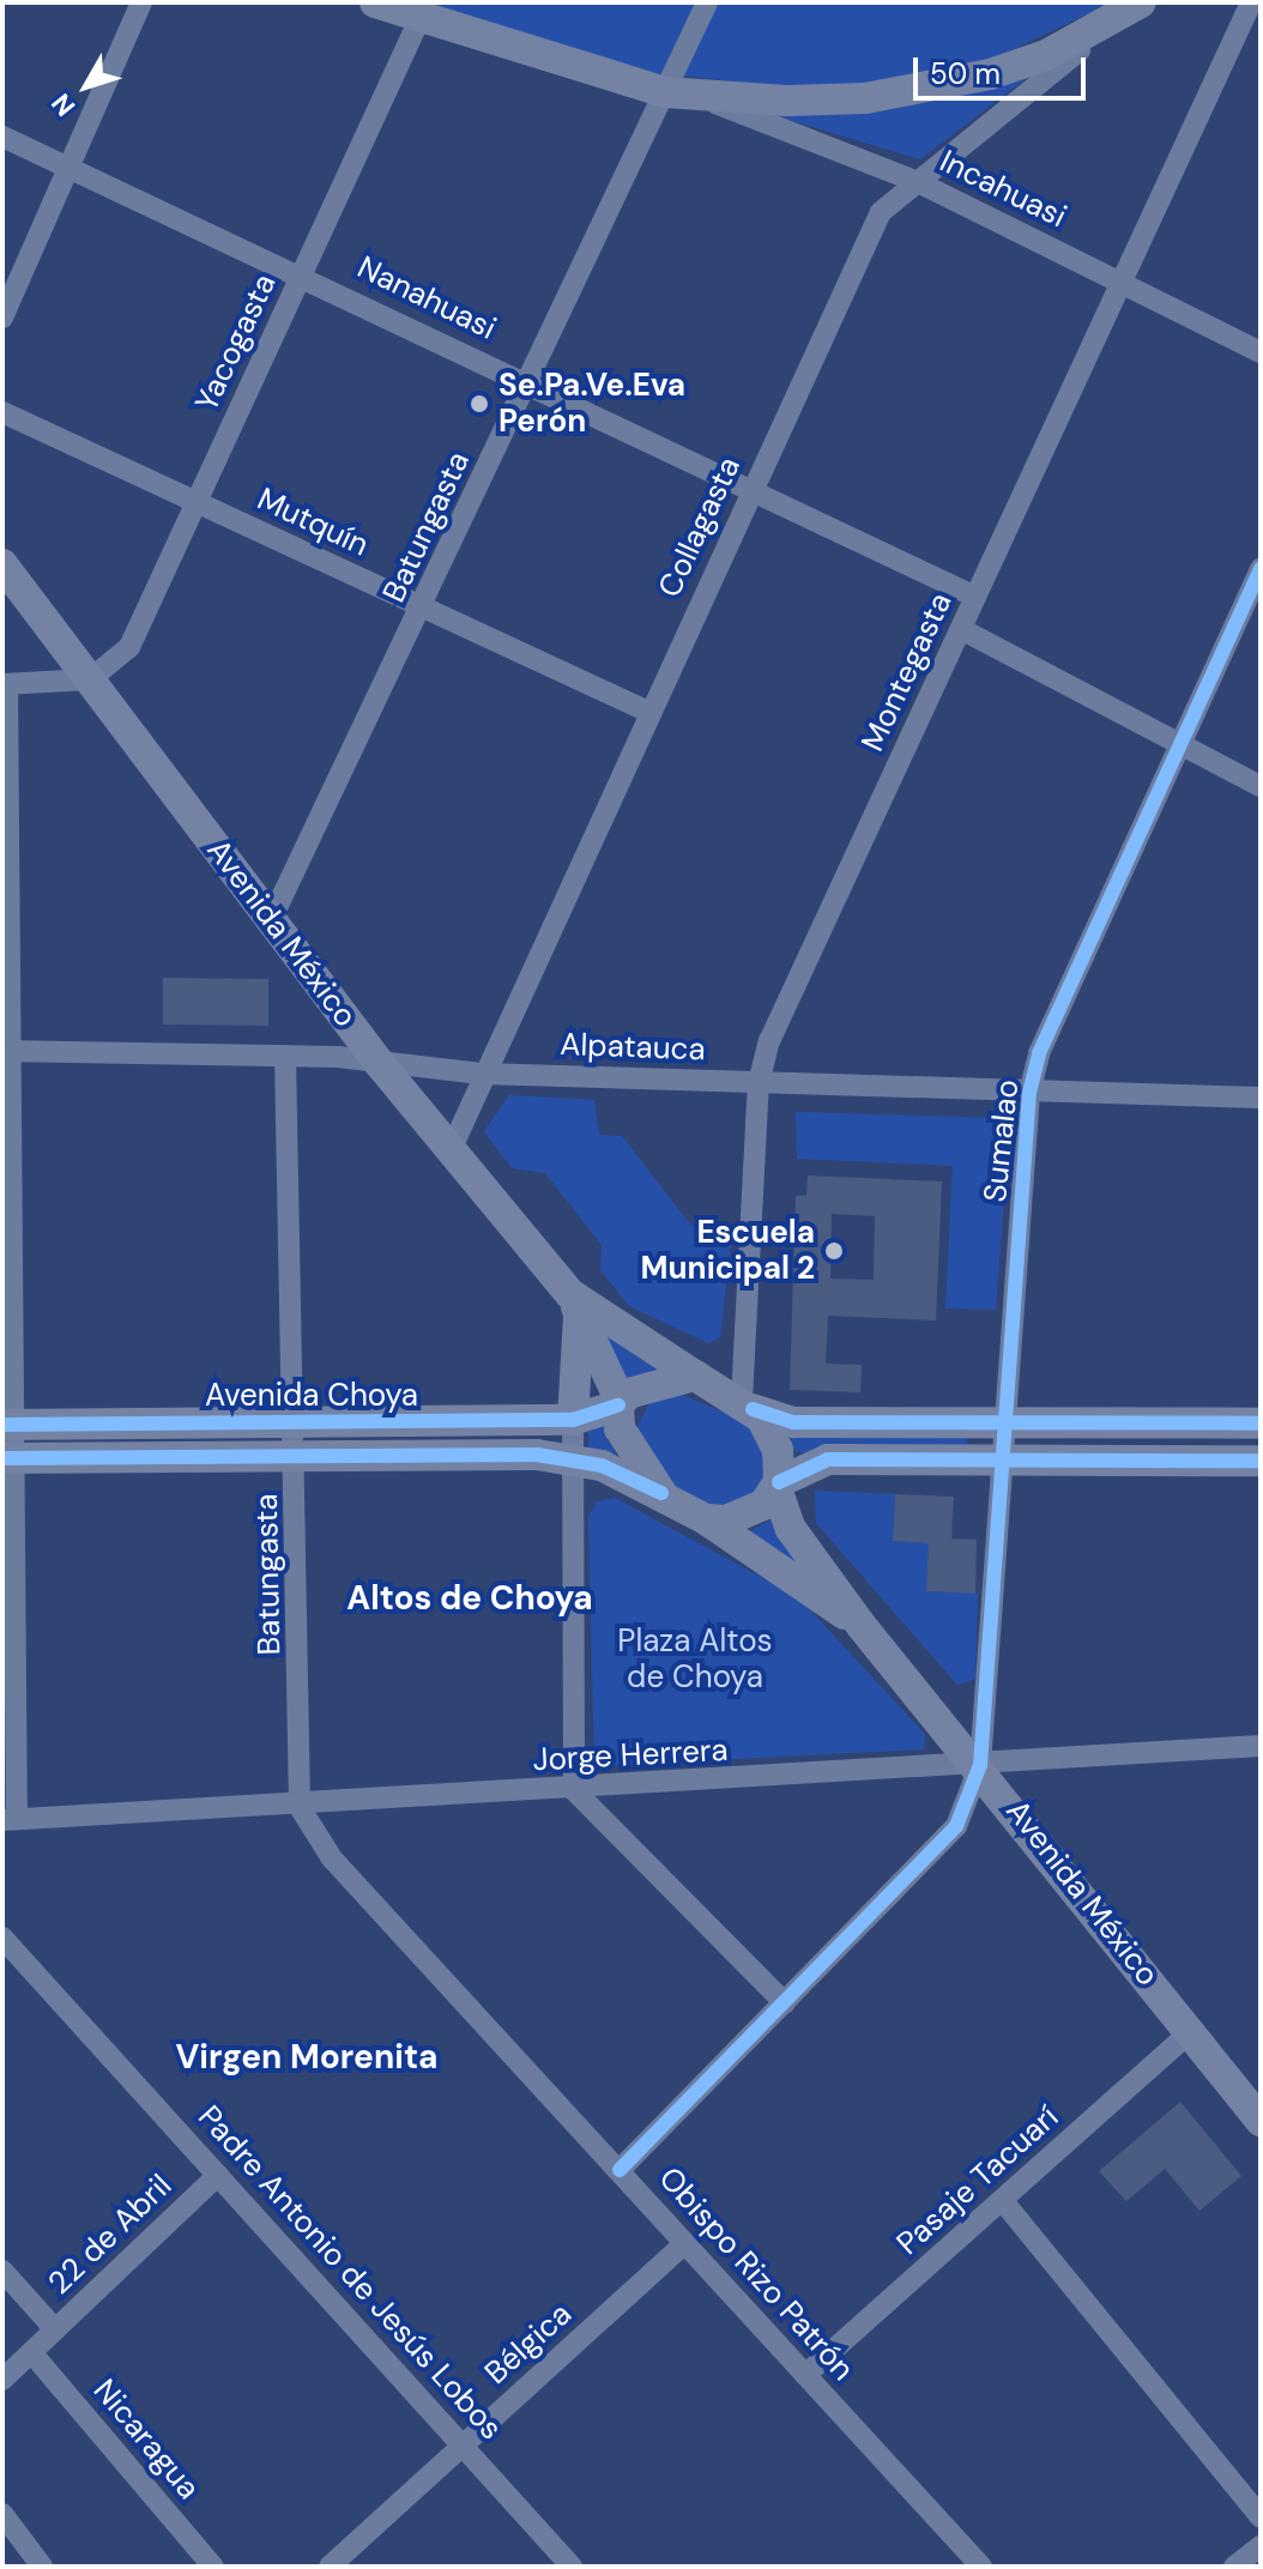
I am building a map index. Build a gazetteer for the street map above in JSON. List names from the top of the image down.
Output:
{
  "streets": {
    "main road": ["Avenida México", "Avenida Choya"],
    "street": [
      "Incahuasi",
      "Nanahuasi",
      "Yacogasta",
      "Mutquín",
      "Batungasta",
      "Collagasta",
      "Montegasta",
      "Alpatauca",
      "Sumalao",
      "Jorge Herrera",
      "Pasaje Tacuarí",
      "22 de Abril",
      "Padre Antonio de Jesús Lobos",
      "Obispo Rizo Patrón",
      "Bélgica",
      "Nicaragua"
    ]
  },
  "crossings": [
    ["Incahuasi", "Collagasta"],
    ["Incahuasi", "Montegasta"],
    ["Nanahuasi", "Yacogasta"],
    ["Nanahuasi", "Batungasta"],
    ["Nanahuasi", "Collagasta"],
    ["Nanahuasi", "Montegasta"],
    ["Yacogasta", "Mutquín"],
    ["Yacogasta", "Avenida México"],
    ["Mutquín", "Batungasta"],
    ["Mutquín", "Collagasta"],
    ["Batungasta", "Avenida México"],
    ["Batungasta", "Alpatauca"],
    ["Batungasta", "Avenida Choya"],
    ["Batungasta", "Jorge Herrera"],
    ["Batungasta", "Obispo Rizo Patrón"],
    ["Collagasta", "Avenida México"],
    ["Collagasta", "Alpatauca"],
    ["Montegasta", "Avenida México"],
    ["Montegasta", "Alpatauca"],
    ["Montegasta", "Avenida Choya"],
    ["Avenida México", "Alpatauca"],
    ["Avenida México", "Sumalao"],
    ["Avenida México", "Avenida Choya"],
    ["Avenida México", "Jorge Herrera"],
    ["Avenida México", "Pasaje Tacuarí"],
    ["Alpatauca", "Sumalao"],
    ["Sumalao", "Jorge Herrera"],
    ["Sumalao", "Obispo Rizo Patrón"],
    ["Jorge Herrera", "Obispo Rizo Patrón"],
    ["Pasaje Tacuarí", "Obispo Rizo Patrón"],
    ["22 de Abril", "Padre Antonio de Jesús Lobos"],
    ["22 de Abril", "Nicaragua"],
    ["Padre Antonio de Jesús Lobos", "Bélgica"],
    ["Obispo Rizo Patrón", "Bélgica"]
  ],
  "districts": ["Altos de Choya", "Virgen Morenita"],
  "parks": ["Plaza Altos de Choya"],
  "places": ["Se.Pa.Ve.Eva Perón", "Escuela Municipal 2"],
  "scale_bar": "50 m",
  "north": "bottom left"
}
